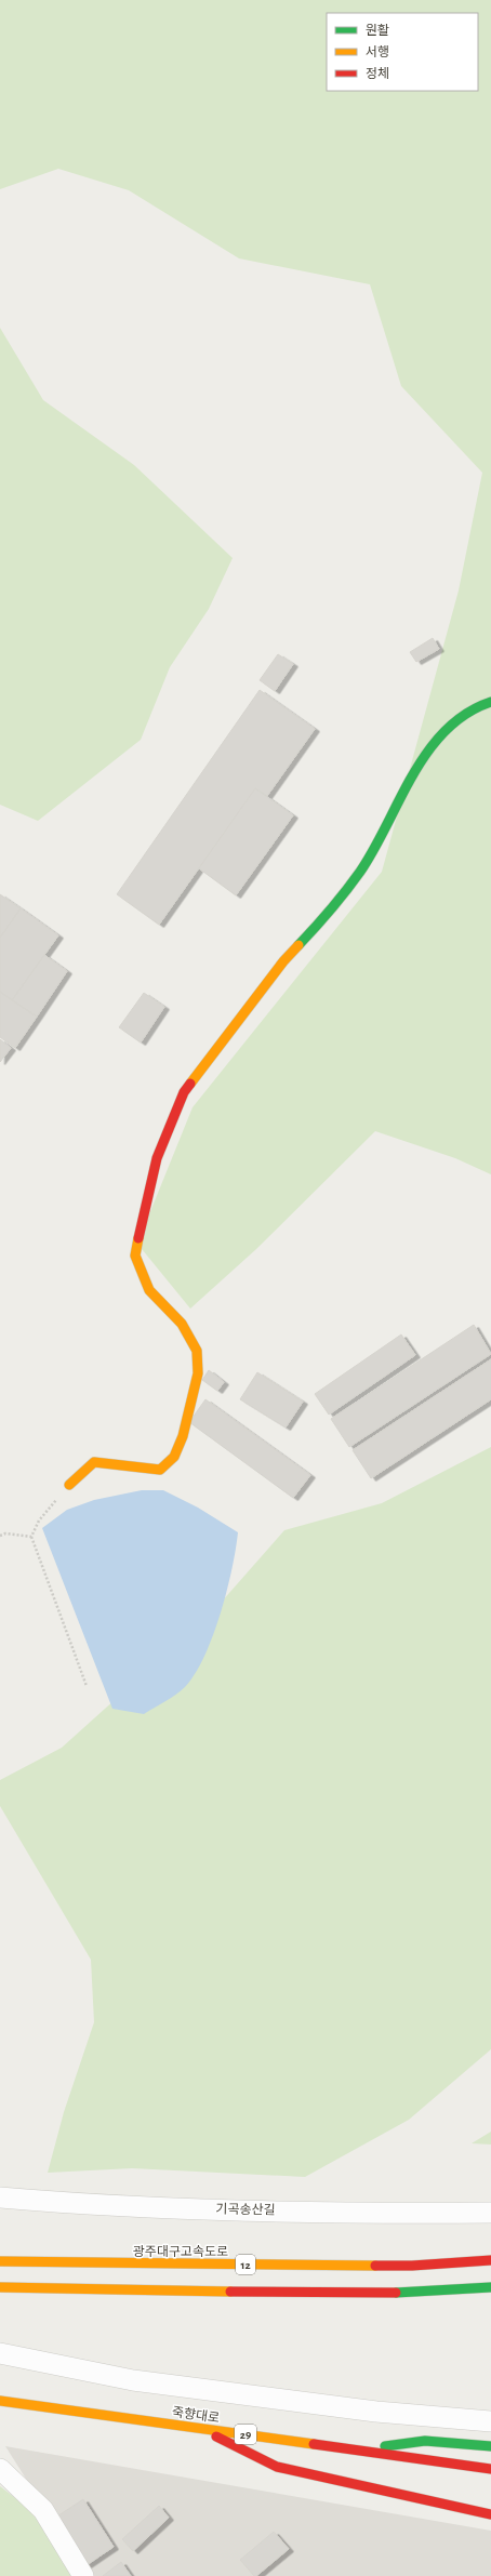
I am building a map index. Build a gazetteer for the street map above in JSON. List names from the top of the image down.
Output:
{
  "streets": {
    "main road": [
      "광주대구고속도로",
      "12",
      "죽향대로",
      "29"
    ],
    "street": ["기곡송산길"]
  },
  "legend": ["원활", "서행", "정체"]
}
